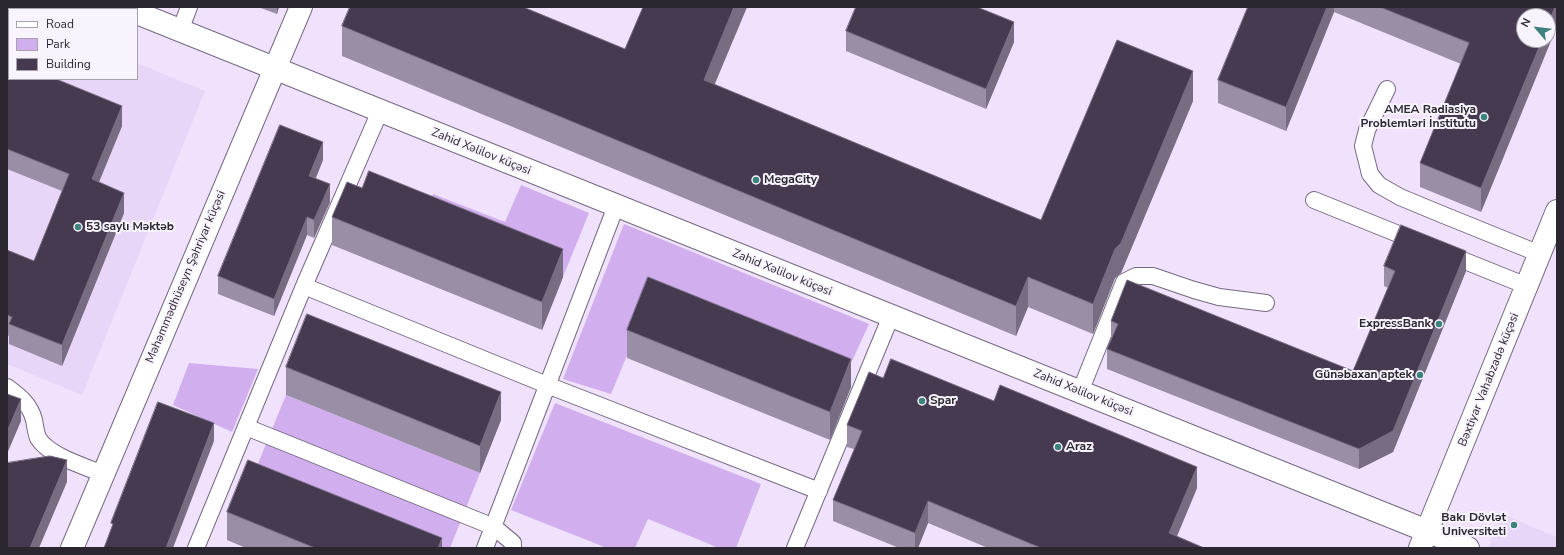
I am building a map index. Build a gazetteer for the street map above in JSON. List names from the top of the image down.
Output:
{
  "streets": {
    "street": ["Zahid Xəlilov küçəsi", "Məhəmmədhüseyn Şəhriyar küçəsi", "Bəxtiyar Vahabzadə küçəsi"]
  },
  "crossings": [
    ["Zahid Xəlilov küçəsi", "Məhəmmədhüseyn Şəhriyar küçəsi"],
    ["Zahid Xəlilov küçəsi", "Bəxtiyar Vahabzadə küçəsi"]
  ],
  "places": [
    "AMEA Radiasiya Problemləri İnstitutu",
    "MegaCity",
    "53 saylı Məktəb",
    "ExpressBank",
    "Günəbaxan aptek",
    "Spar",
    "Araz",
    "Bakı Dövlət Universiteti"
  ],
  "legend": ["Road", "Park", "Building"],
  "north": "top left"
}
